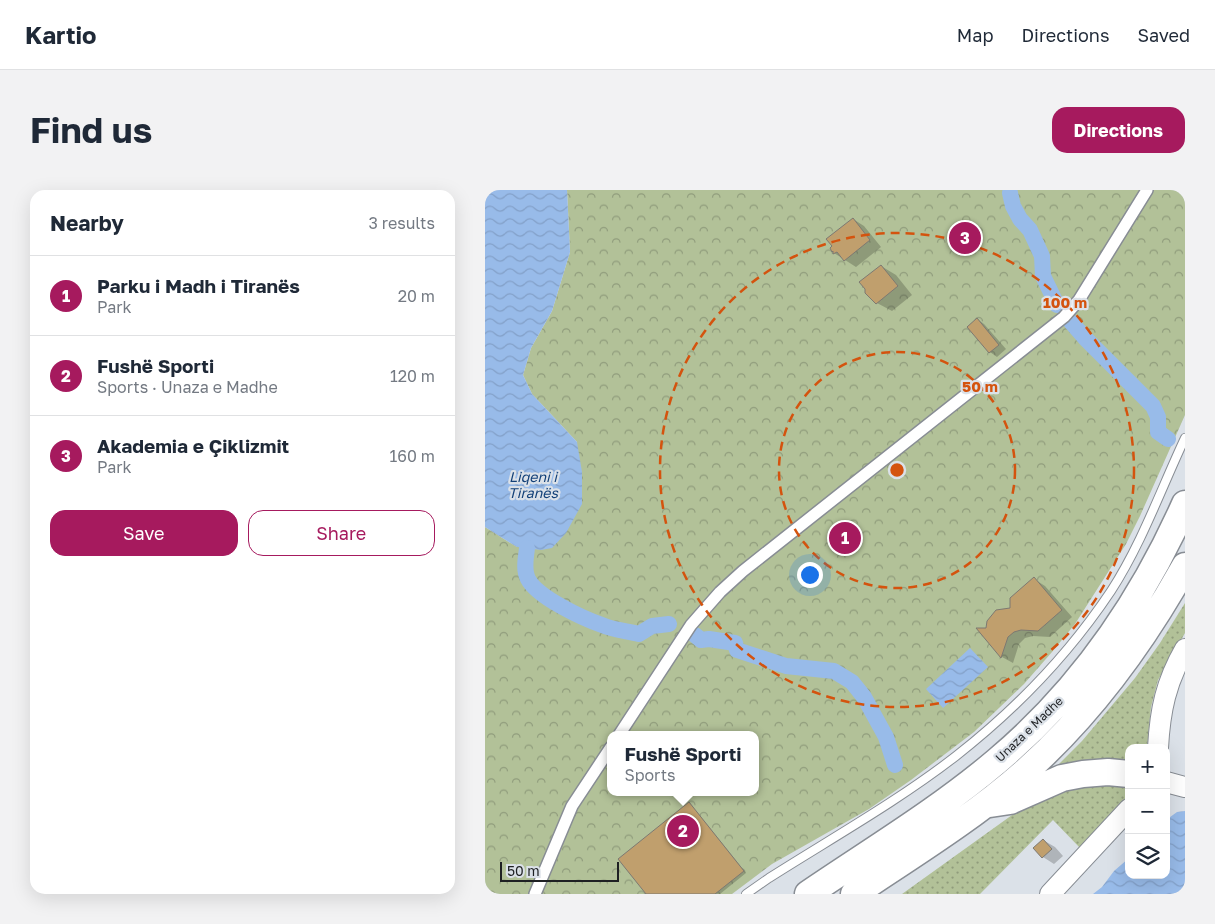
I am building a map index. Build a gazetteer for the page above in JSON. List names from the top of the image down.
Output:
{
  "streets": {
    "highway": ["Unaza e Madhe"]
  },
  "water": ["Liqeni i Tiranës"],
  "scale_bar": "50 m",
  "page": {
    "header": "Kartio",
    "nav": ["Map", "Directions", "Saved"],
    "buttons": [
      "Directions",
      ["Save", "Share"]
    ],
    "title": "Find us",
    "heading": ["Nearby", "3 results"],
    "pins": ["3", "1", "2"],
    "list": [
      {
        "mark": "1",
        "name": "Parku i Madh i Tiranës",
        "note": "Park",
        "value": "20 m"
      },
      {
        "mark": "2",
        "name": "Fushë Sporti",
        "note": "Sports · Unaza e Madhe",
        "value": "120 m"
      },
      {
        "mark": "3",
        "name": "Akademia e Çiklizmit",
        "note": "Park",
        "value": "160 m"
      }
    ],
    "popup": ["Fushë Sporti", "Sports"],
    "map_buttons": ["+", "−"],
    "scale": "50 m"
  },
  "rings": ["100 m", "50 m"]
}
